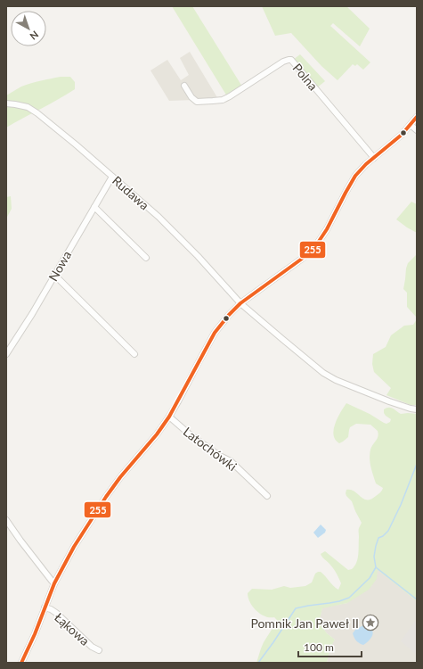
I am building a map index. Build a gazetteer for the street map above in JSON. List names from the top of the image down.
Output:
{
  "streets": {
    "street": [
      "Polna",
      "Rudawa",
      "Nowa",
      "Latochówki",
      "Łąkowa"
    ]
  },
  "crossings": [
    ["Rudawa", "Nowa"]
  ],
  "places": {
    "place": ["Pomnik Jan Paweł II"]
  },
  "lines": ["transit line 255"],
  "scale_bar": "100 m",
  "north": "bottom right"
}
